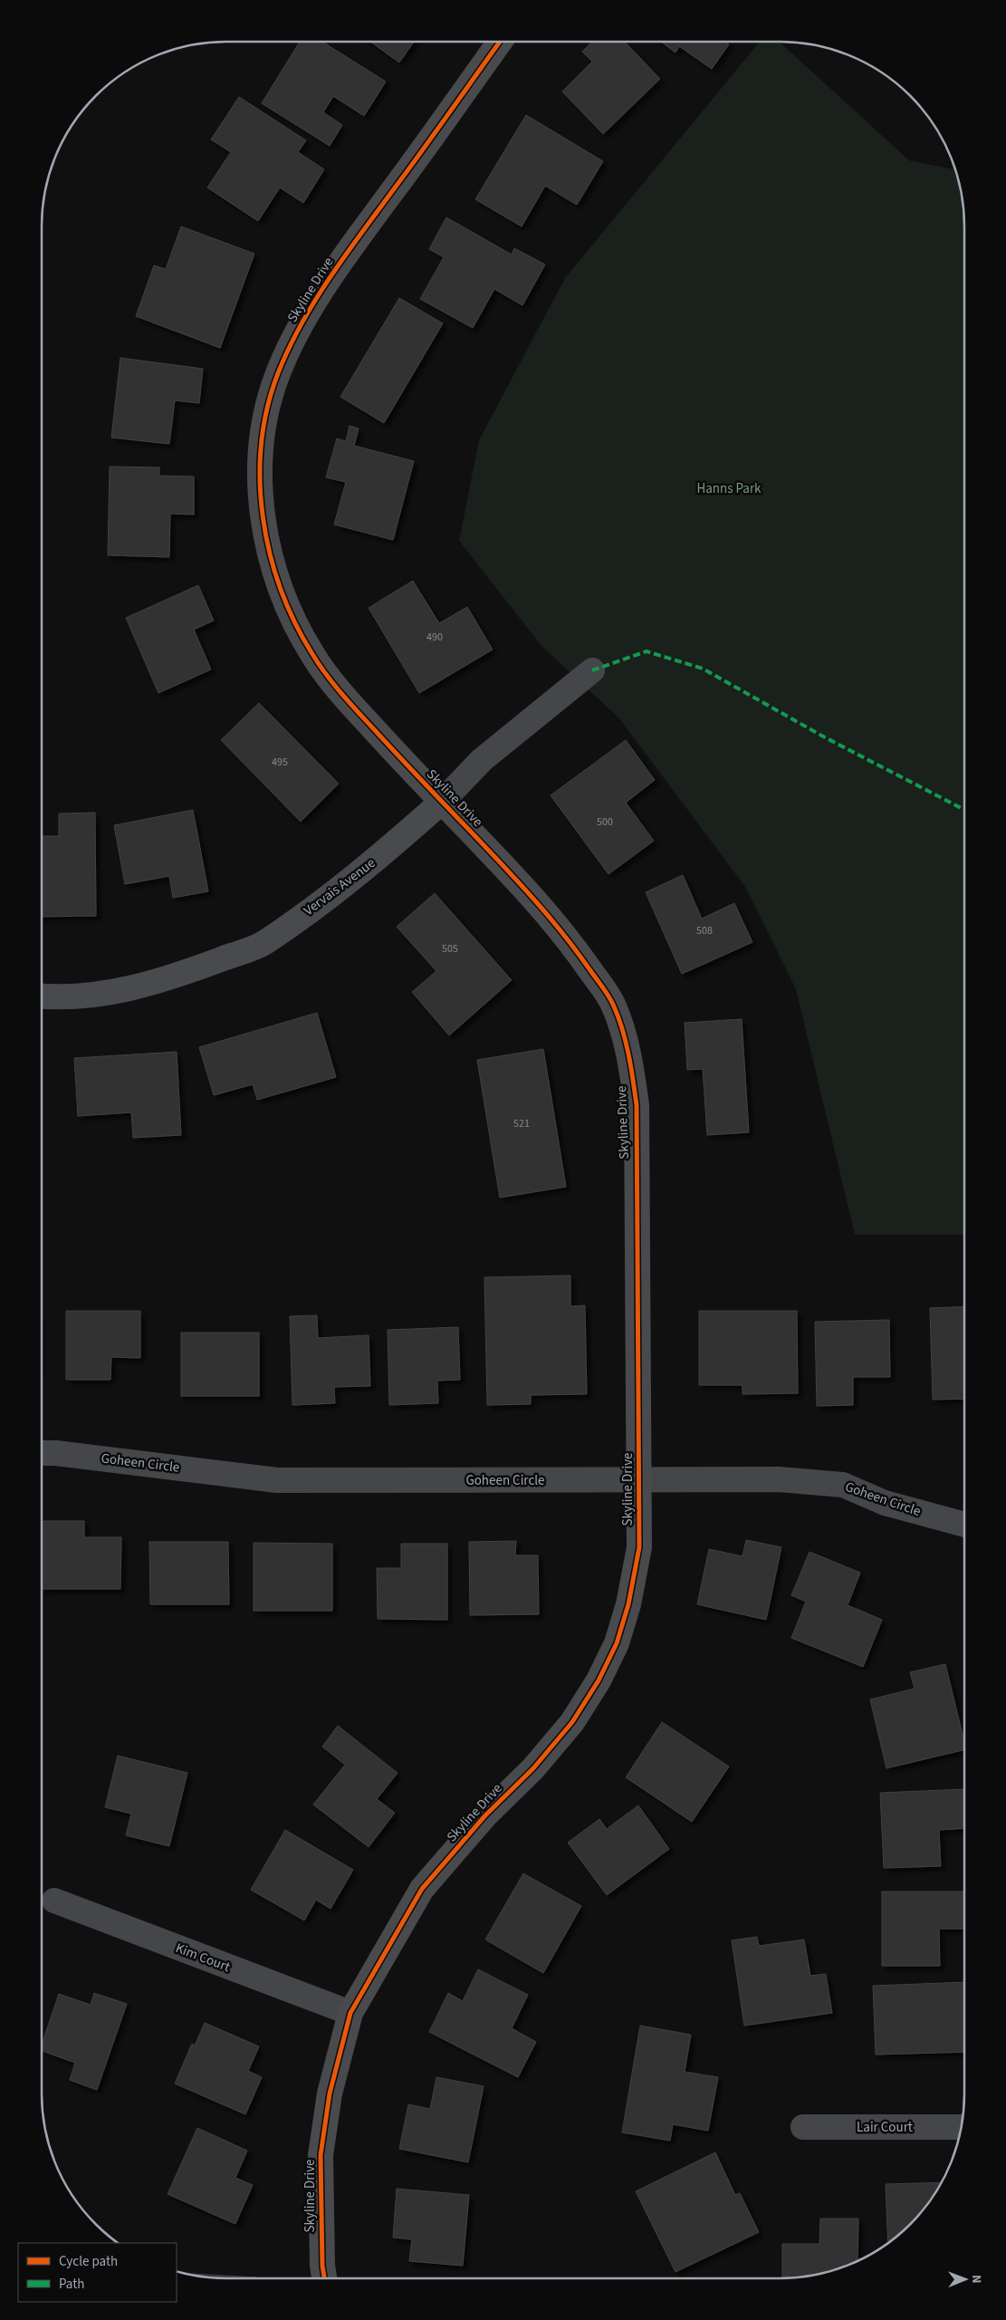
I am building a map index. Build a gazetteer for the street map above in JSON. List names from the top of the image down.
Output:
{
  "streets": {
    "street": [
      "Skyline Drive",
      "Vervais Avenue",
      "Goheen Circle",
      "Kim Court",
      "Lair Court"
    ]
  },
  "crossings": [
    ["Skyline Drive", "Vervais Avenue"],
    ["Skyline Drive", "Goheen Circle"],
    ["Skyline Drive", "Kim Court"]
  ],
  "parks": ["Hanns Park"],
  "house_numbers": [
    "490",
    "495",
    "500",
    "508",
    "505",
    "521"
  ],
  "legend": ["Cycle path", "Path"],
  "north": "right"
}
